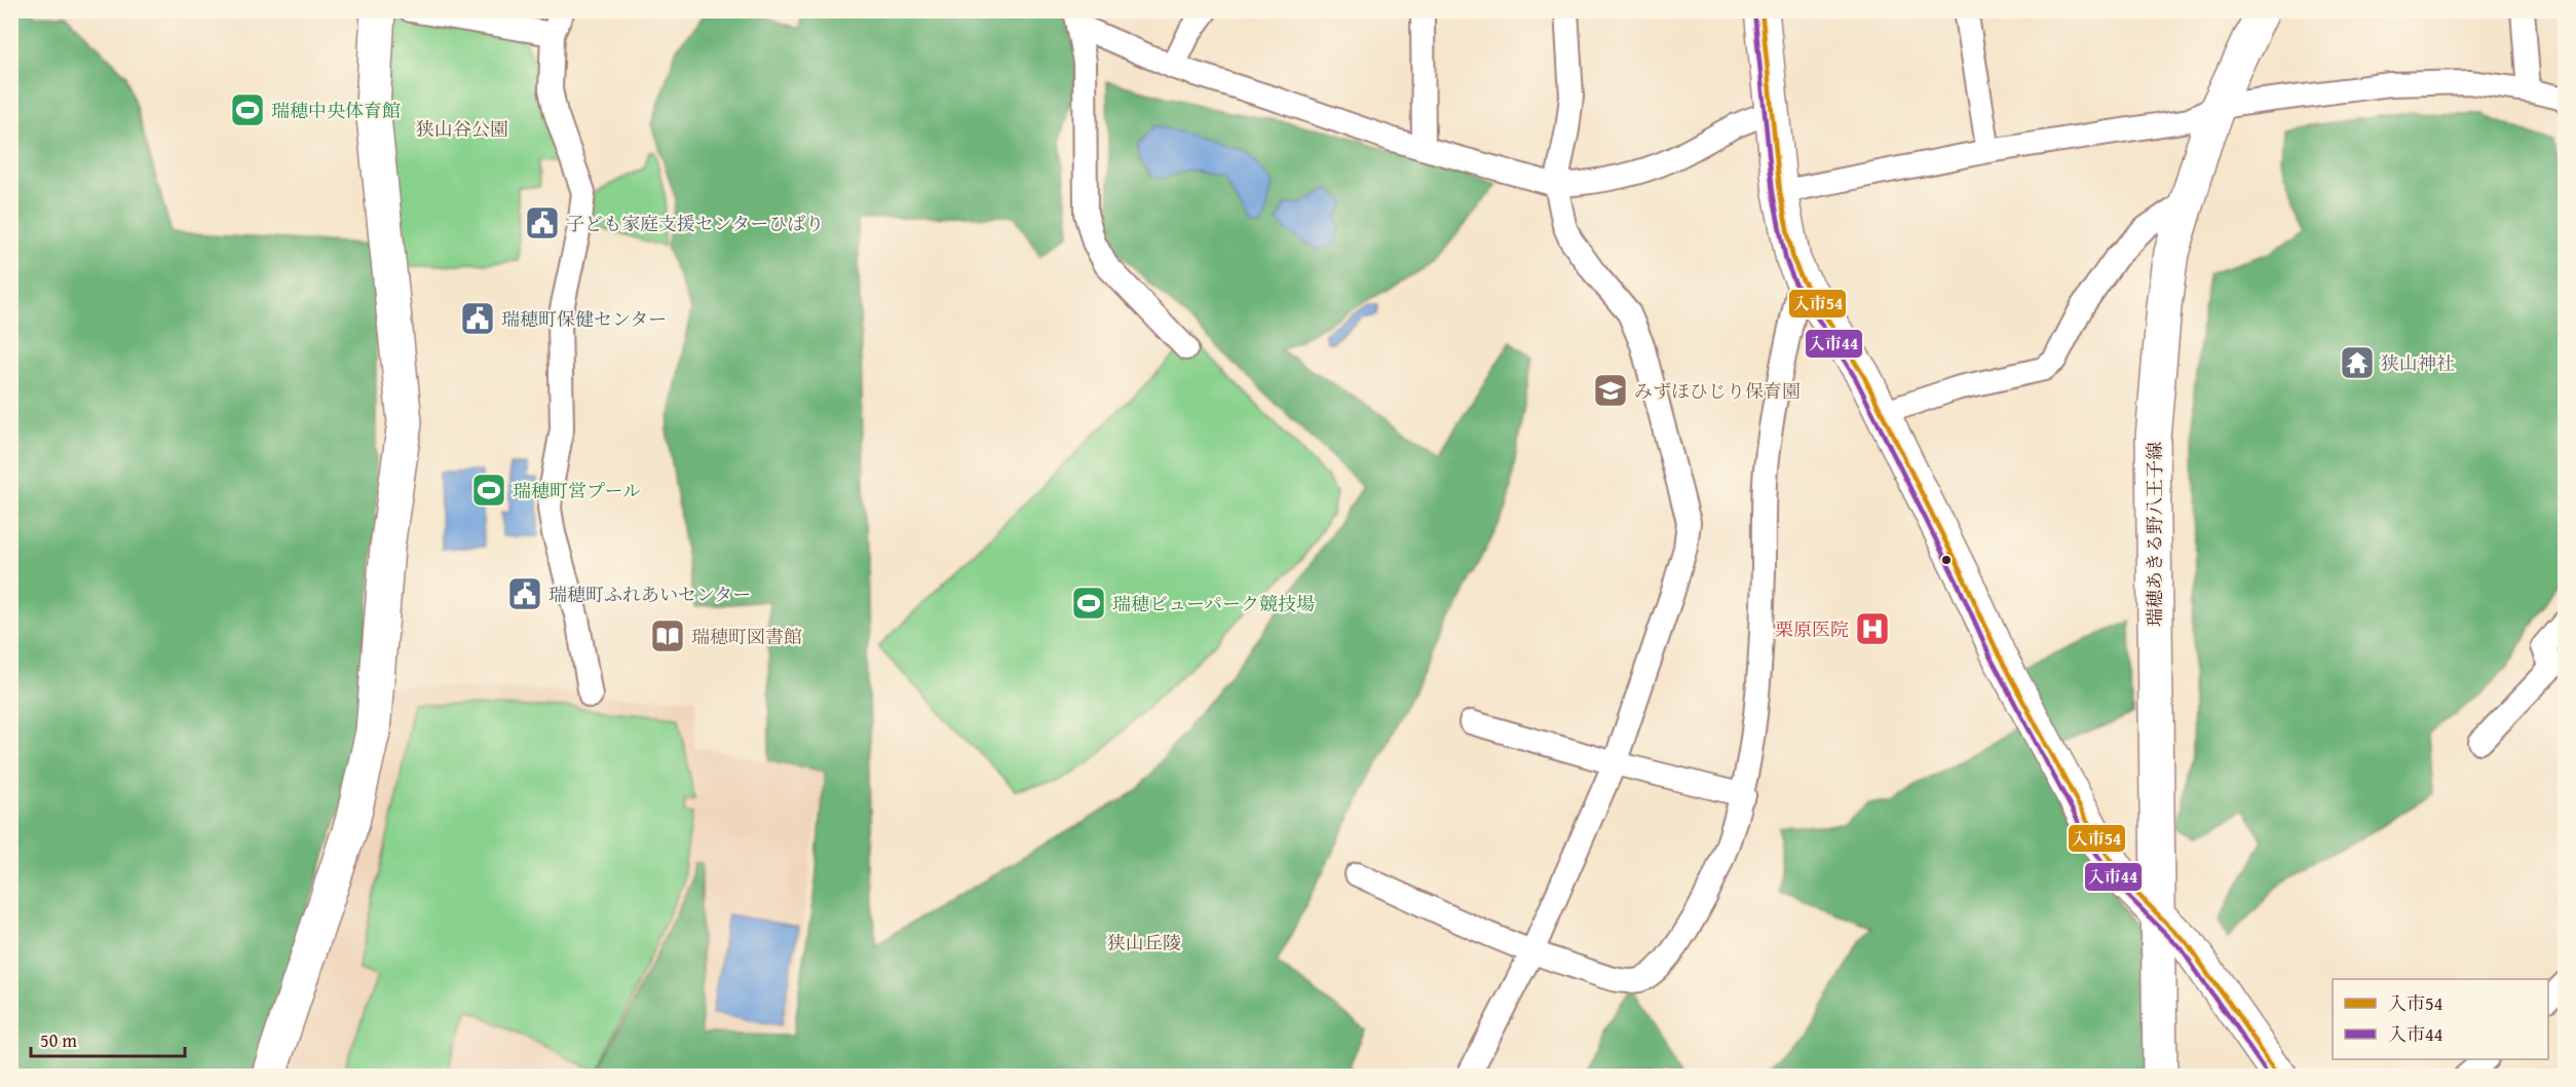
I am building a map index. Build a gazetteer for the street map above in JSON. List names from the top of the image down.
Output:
{
  "streets": {
    "street": ["瑞穂あきる野八王子線"]
  },
  "parks": ["狭山谷公園", "狭山丘陵"],
  "places": {
    "sports": ["瑞穂中央体育館", "瑞穂町営プール", "瑞穂ビューパーク競技場"],
    "public building": ["子ども家庭支援センターひばり", "瑞穂町保健センター", "瑞穂町ふれあいセンター"],
    "temple": ["狭山神社"],
    "school or university": ["みずほひじり保育園"],
    "hospital": ["栗原医院"],
    "library": ["瑞穂町図書館"]
  },
  "lines": ["transit line 入市54", "transit line 入市44"],
  "legend": ["入市54", "入市44"],
  "scale_bar": "50 m"
}
